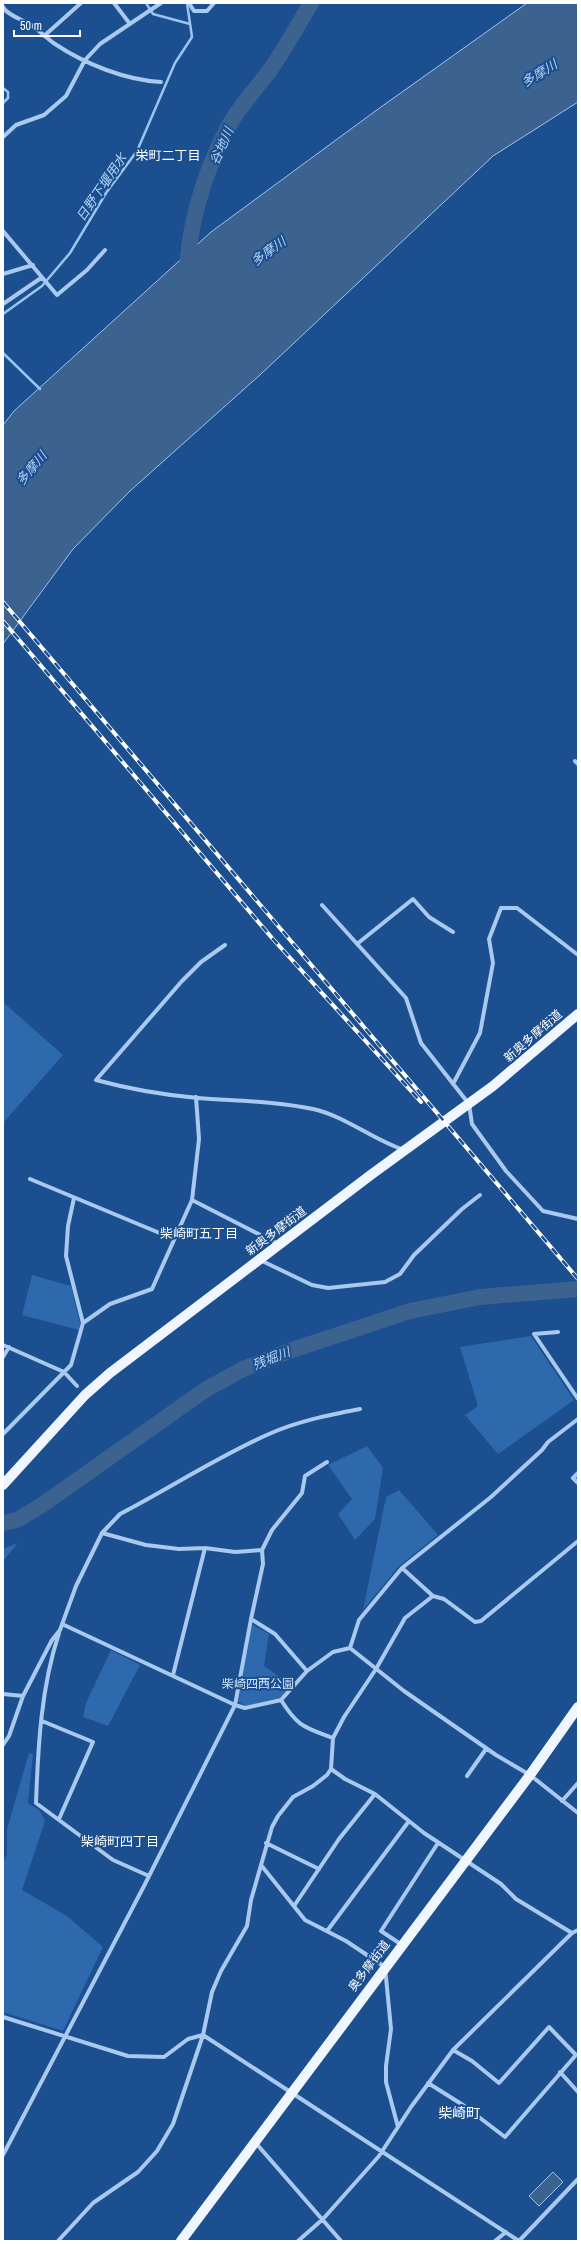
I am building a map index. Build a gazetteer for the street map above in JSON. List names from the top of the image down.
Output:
{
  "streets": {
    "main road": ["新奥多摩街道", "奥多摩街道"]
  },
  "districts": [
    "栄町二丁目",
    "柴崎町五丁目",
    "柴崎町四丁目",
    "柴崎町"
  ],
  "water": [
    "多摩川",
    "谷地川",
    "日野下堰用水",
    "残堀川"
  ],
  "parks": ["柴崎四西公園"],
  "scale_bar": "50 m"
}
